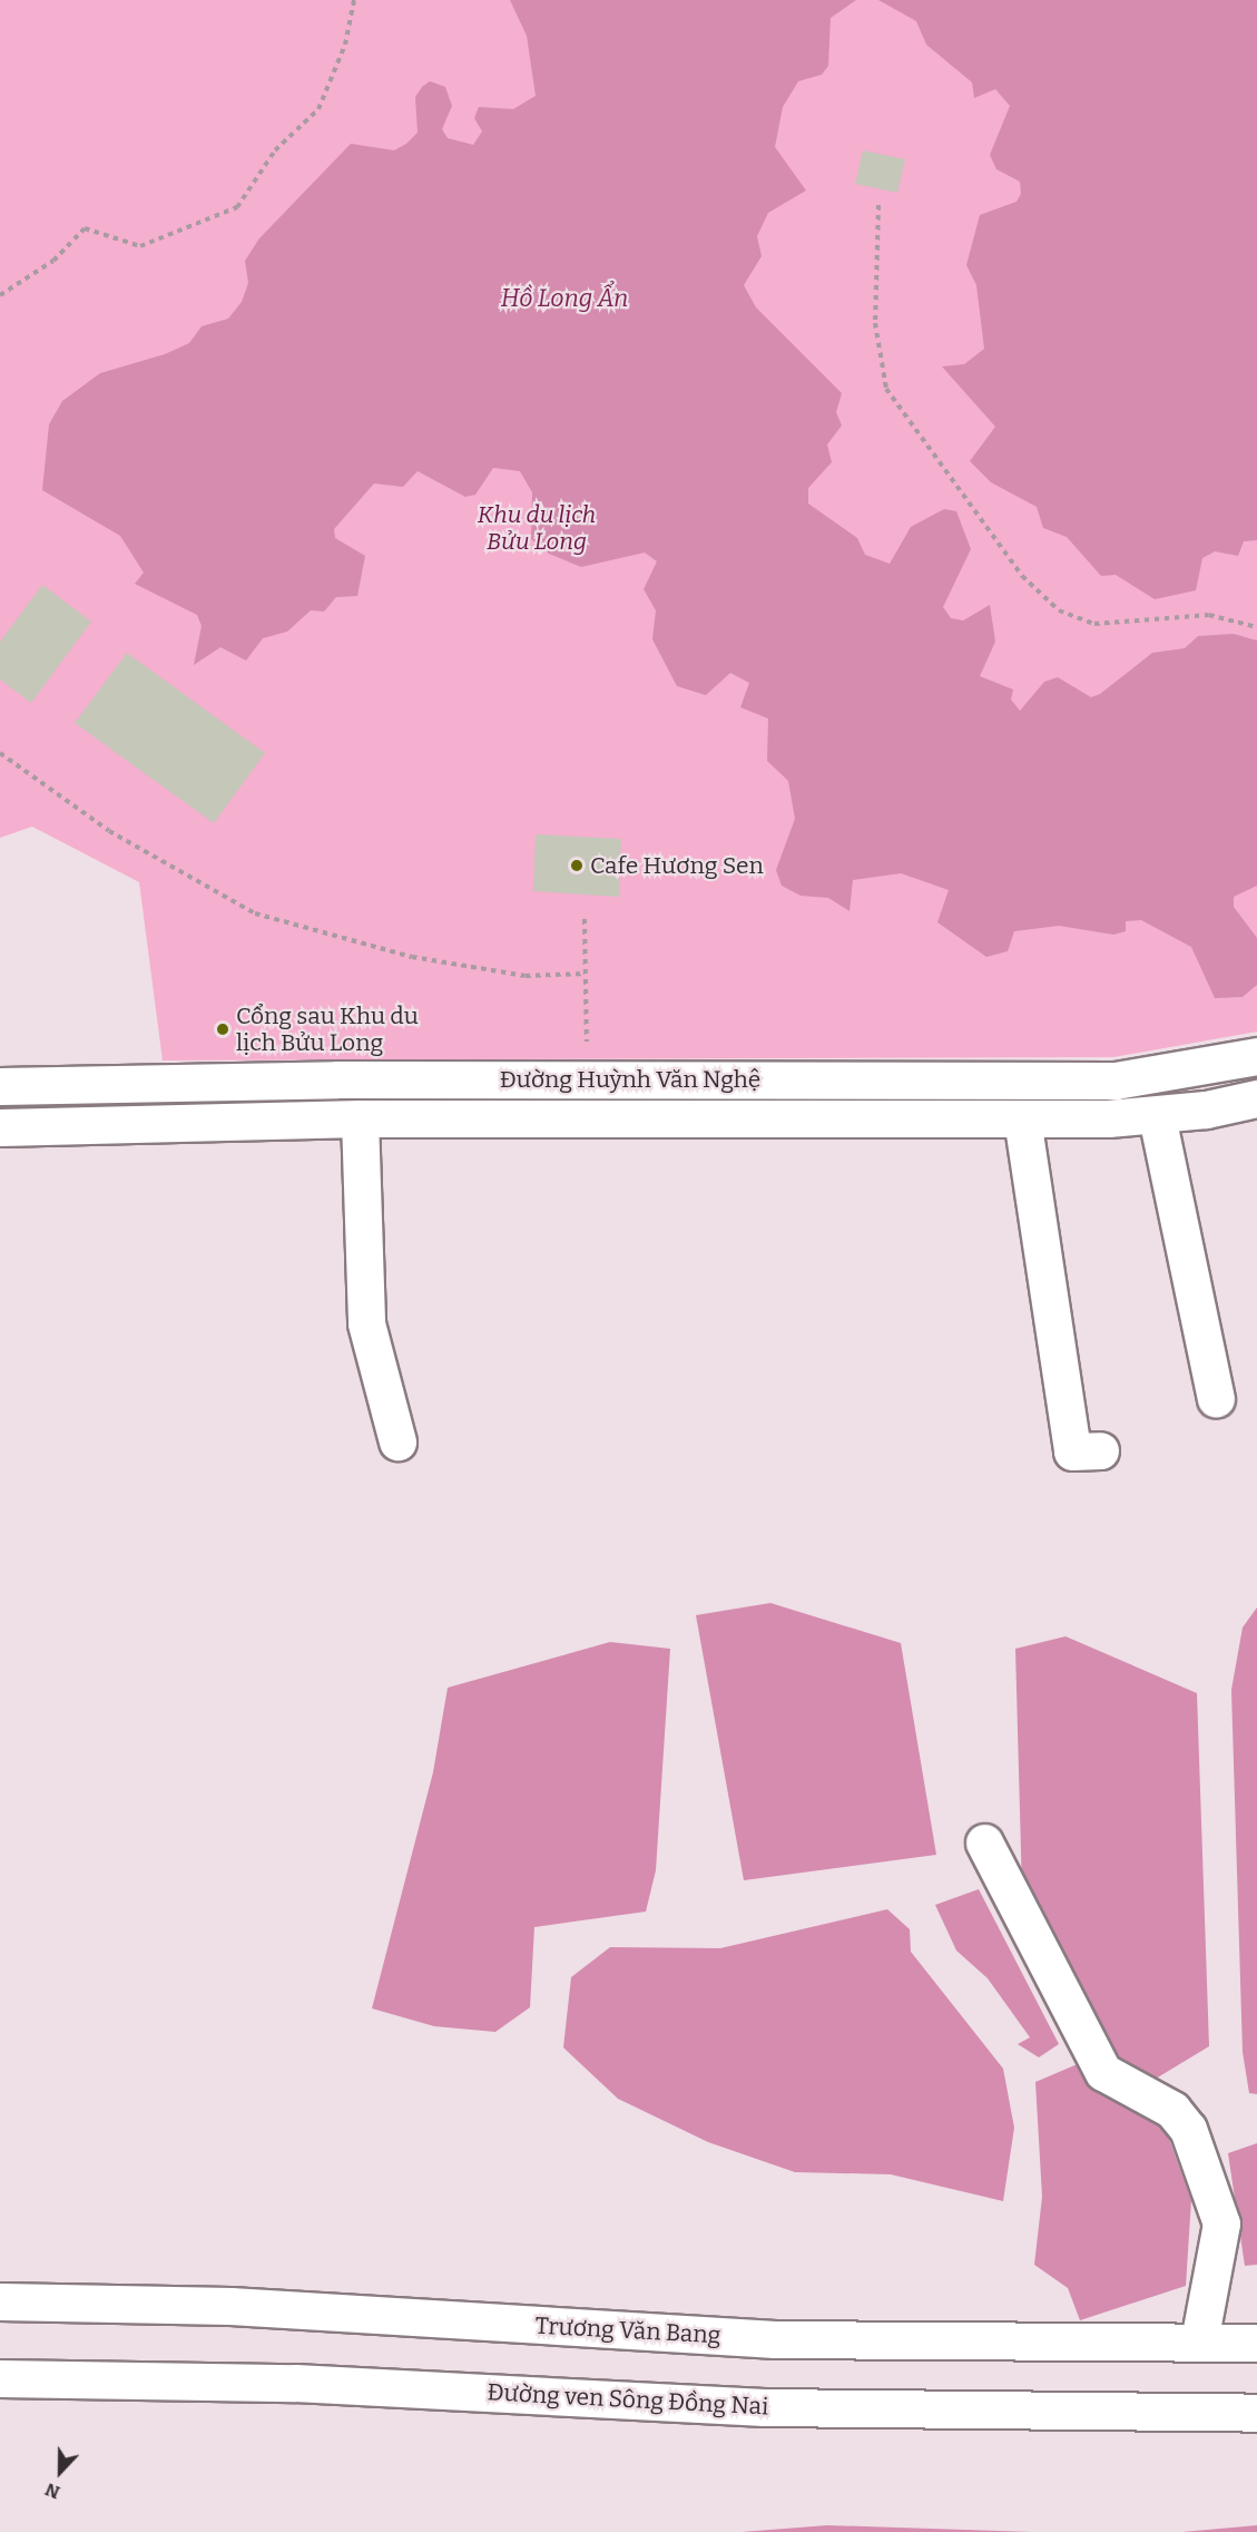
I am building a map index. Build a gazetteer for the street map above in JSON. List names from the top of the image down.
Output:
{
  "streets": {
    "main road": ["Đường Huỳnh Văn Nghệ", "Trương Văn Bang", "Đường ven Sông Đồng Nai"]
  },
  "water": ["Hồ Long Ẩn"],
  "parks": ["Khu du lịch Bửu Long"],
  "places": ["Cafe Hương Sen", "Cổng sau Khu du lịch Bửu Long"],
  "north": "bottom"
}
